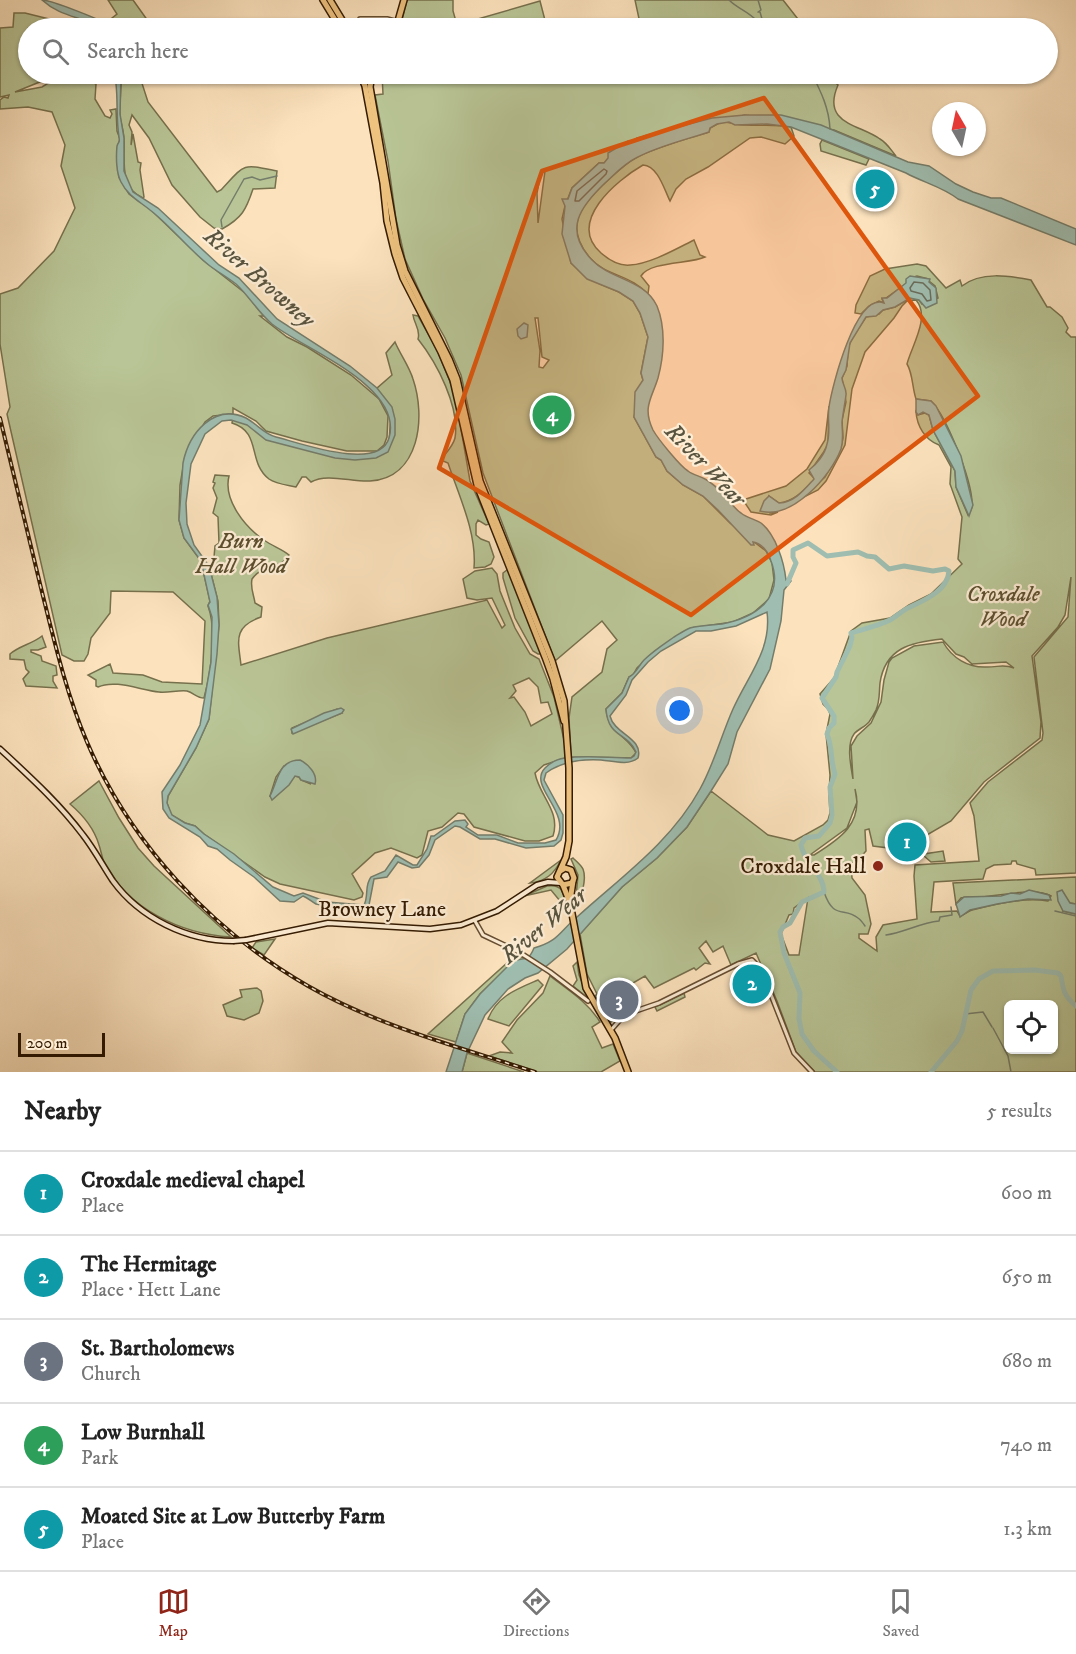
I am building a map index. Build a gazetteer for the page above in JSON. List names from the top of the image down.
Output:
{
  "streets": {
    "main road": ["Browney Lane"]
  },
  "water": ["River Browney", "River Wear"],
  "parks": ["Burn Hall Wood", "Croxdale Wood"],
  "places": ["Croxdale Hall"],
  "scale_bar": "200 m",
  "north": "top",
  "page": {
    "search": "Search here",
    "pins": [
      "5",
      "4",
      "1",
      "2",
      "3"
    ],
    "scale": "200 m",
    "heading": ["Nearby", "5 results"],
    "list": [
      {
        "mark": "1",
        "name": "Croxdale medieval chapel",
        "note": "Place",
        "value": "600 m"
      },
      {
        "mark": "2",
        "name": "The Hermitage",
        "note": "Place · Hett Lane",
        "value": "650 m"
      },
      {
        "mark": "3",
        "name": "St. Bartholomews",
        "note": "Church",
        "value": "680 m"
      },
      {
        "mark": "4",
        "name": "Low Burnhall",
        "note": "Park",
        "value": "740 m"
      },
      {
        "mark": "5",
        "name": "Moated Site at Low Butterby Farm",
        "note": "Place",
        "value": "1.3 km"
      }
    ],
    "nav": ["Map", "Directions", "Saved"]
  }
}
